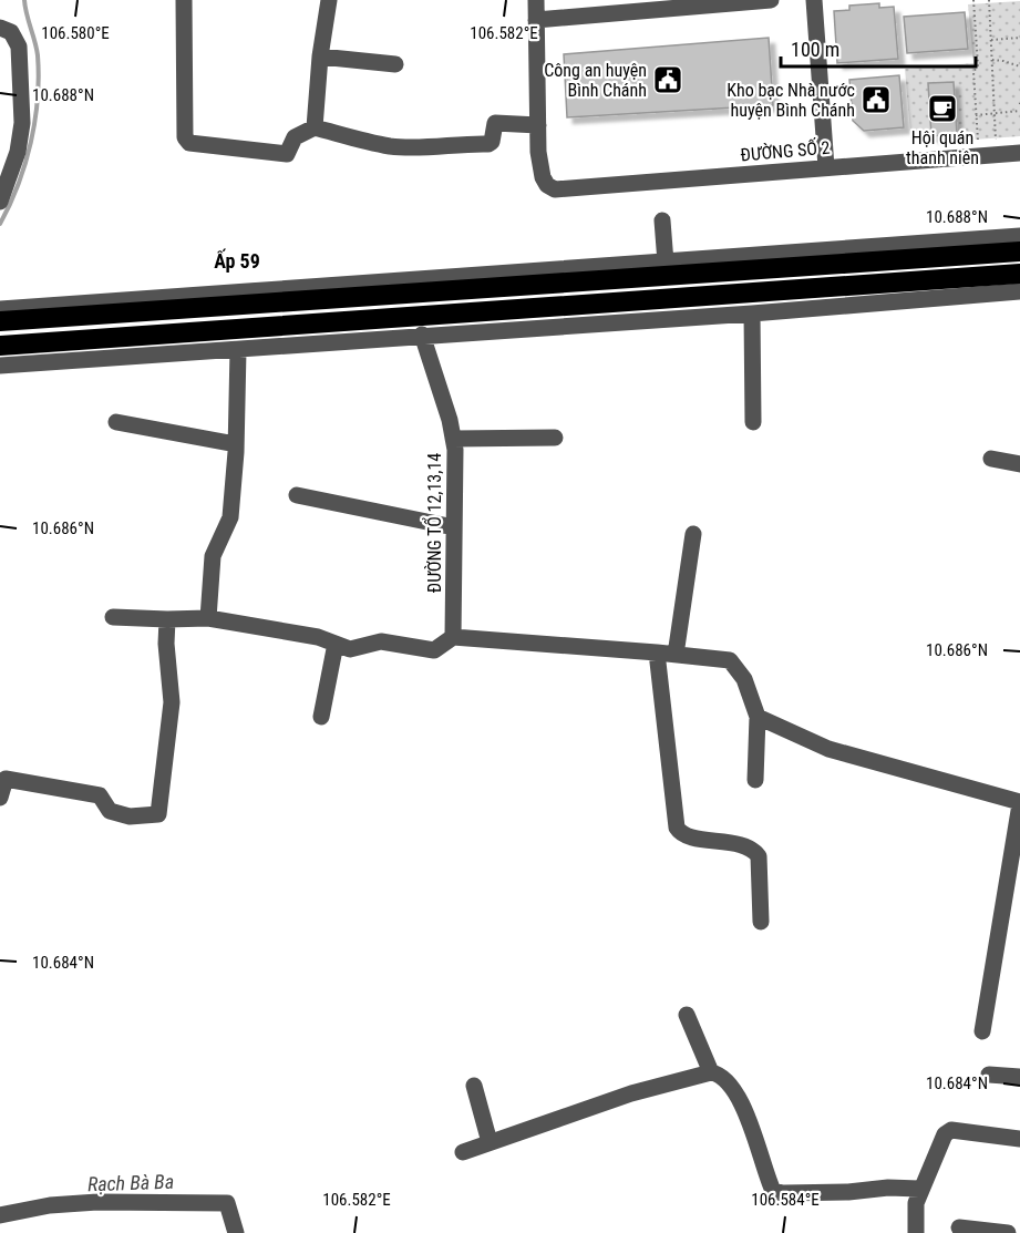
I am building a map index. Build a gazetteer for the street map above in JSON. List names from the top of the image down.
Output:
{
  "streets": {
    "street": ["ĐƯỜNG SỐ 2", "ĐƯỜNG TỔ 12,13,14"]
  },
  "districts": ["Ấp 59"],
  "water": ["Rạch Bà Ba"],
  "places": {
    "public building": ["Công an huyện Bình Chánh", "Kho bạc Nhà nước huyện Bình Chánh"],
    "cafe": ["Hội quán thanh niên"]
  },
  "scale_bar": "100 m",
  "coordinates": [
    "106.580°E",
    "106.582°E",
    "10.688°N",
    "10.686°N",
    "10.684°N",
    "106.584°E"
  ]
}
